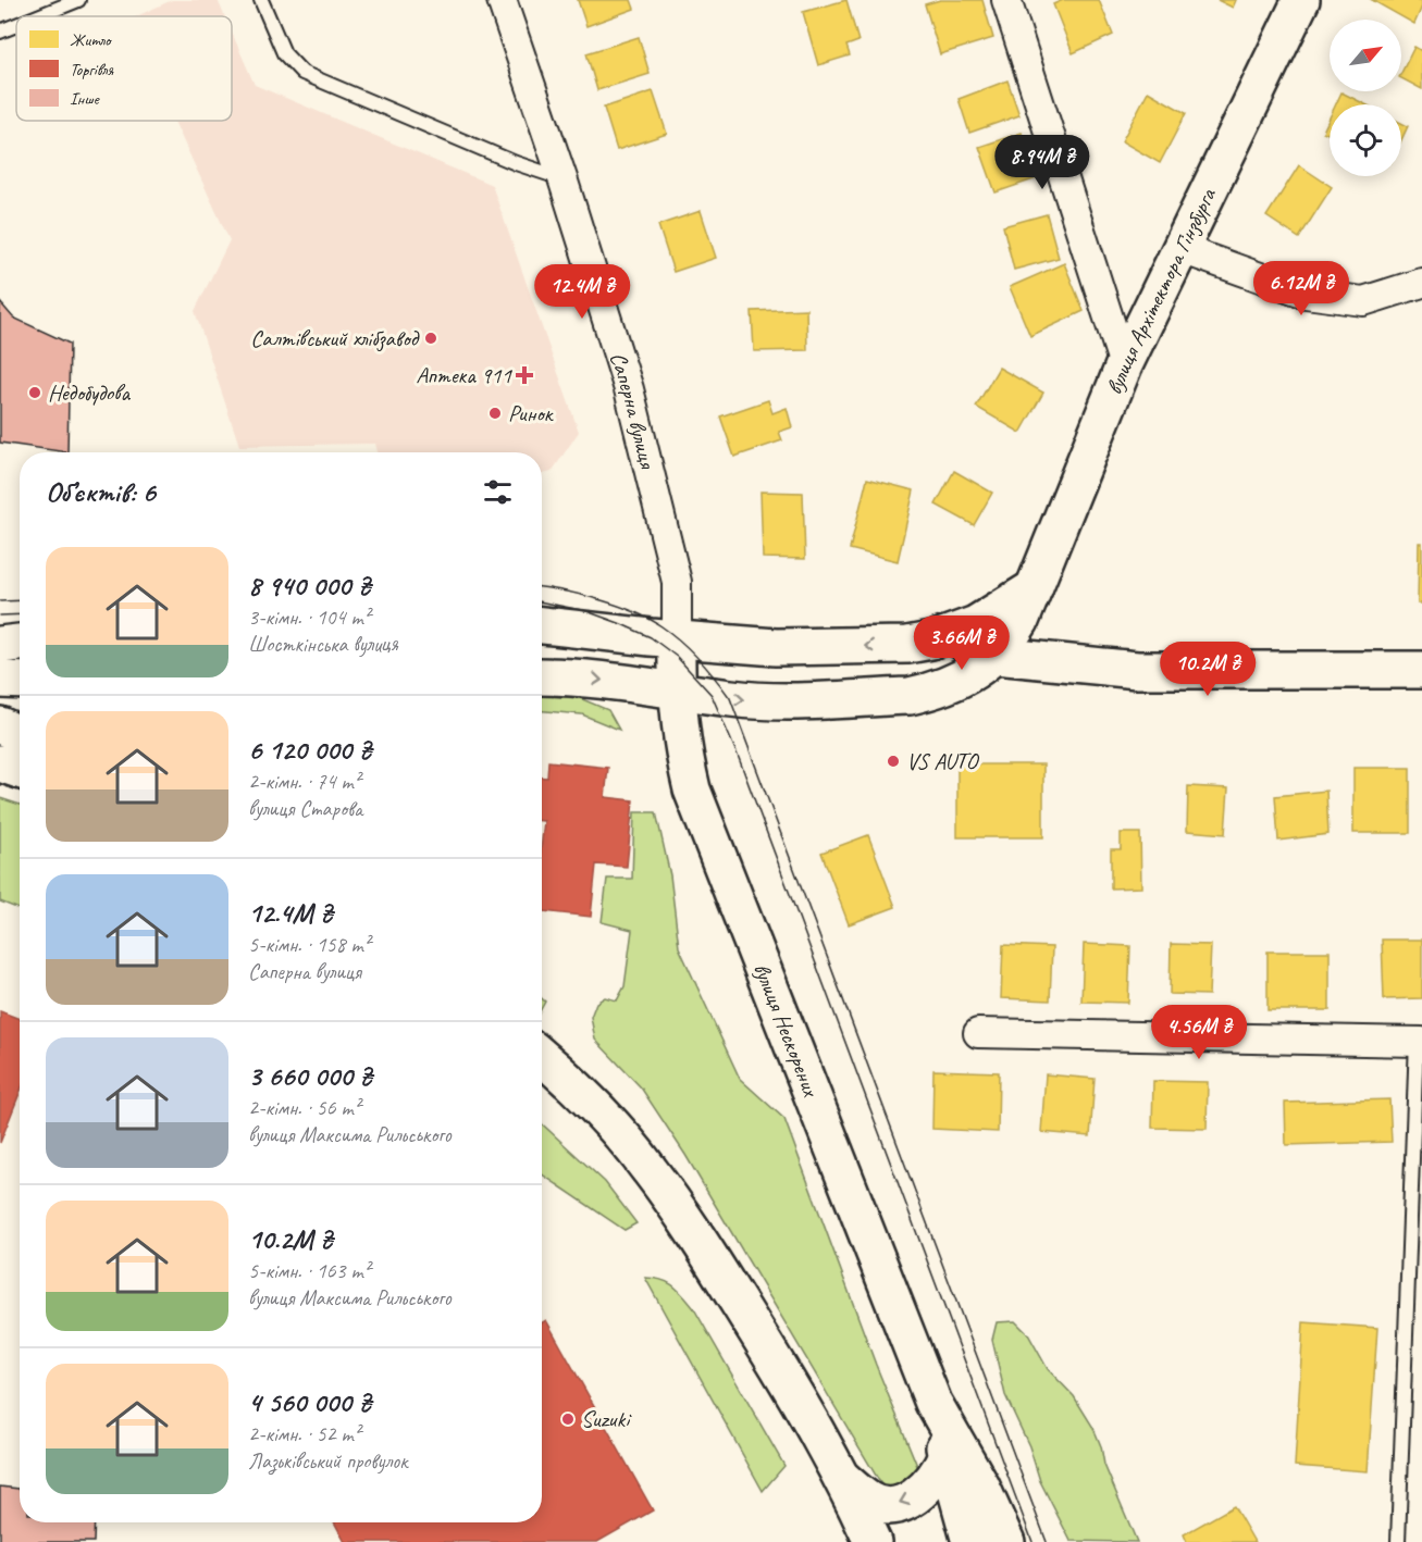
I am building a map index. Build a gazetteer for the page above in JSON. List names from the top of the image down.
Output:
{
  "streets": {
    "main road": ["вулиця Архітектора Гінзбурга", "вулиця Нескорених"],
    "street": ["Саперна вулиця"]
  },
  "crossings": [
    ["вулиця Архітектора Гінзбурга", "вулиця Нескорених"],
    ["Саперна вулиця", "вулиця Нескорених"]
  ],
  "places": {
    "other": [
      "Салтівський хлібзавод",
      "Недобудова",
      "Ринок",
      "VS AUTO",
      "Suzuki"
    ],
    "health": ["Аптека 911"]
  },
  "legend": ["Житло", "Торгівля", "Інше"],
  "north": "top right",
  "page": {
    "price": [
      "8.94M ₴",
      "6.12M ₴",
      "12.4M ₴",
      "3.66M ₴",
      "10.2M ₴",
      "4.56M ₴"
    ],
    "heading": "Об’єктів: 6",
    "list": [
      {
        "name": "8 940 000 ₴",
        "note": "3-кімн. · 104 m² · Шосткінська вулиця"
      },
      {
        "name": "6 120 000 ₴",
        "note": "2-кімн. · 74 m² · вулиця Старова"
      },
      {
        "name": "12.4M ₴",
        "note": "5-кімн. · 158 m² · Саперна вулиця"
      },
      {
        "name": "3 660 000 ₴",
        "note": "2-кімн. · 56 m² · вулиця Максима Рильського"
      },
      {
        "name": "10.2M ₴",
        "note": "5-кімн. · 163 m² · вулиця Максима Рильського"
      },
      {
        "name": "4 560 000 ₴",
        "note": "2-кімн. · 52 m² · Лазьківський провулок"
      }
    ]
  }
}
